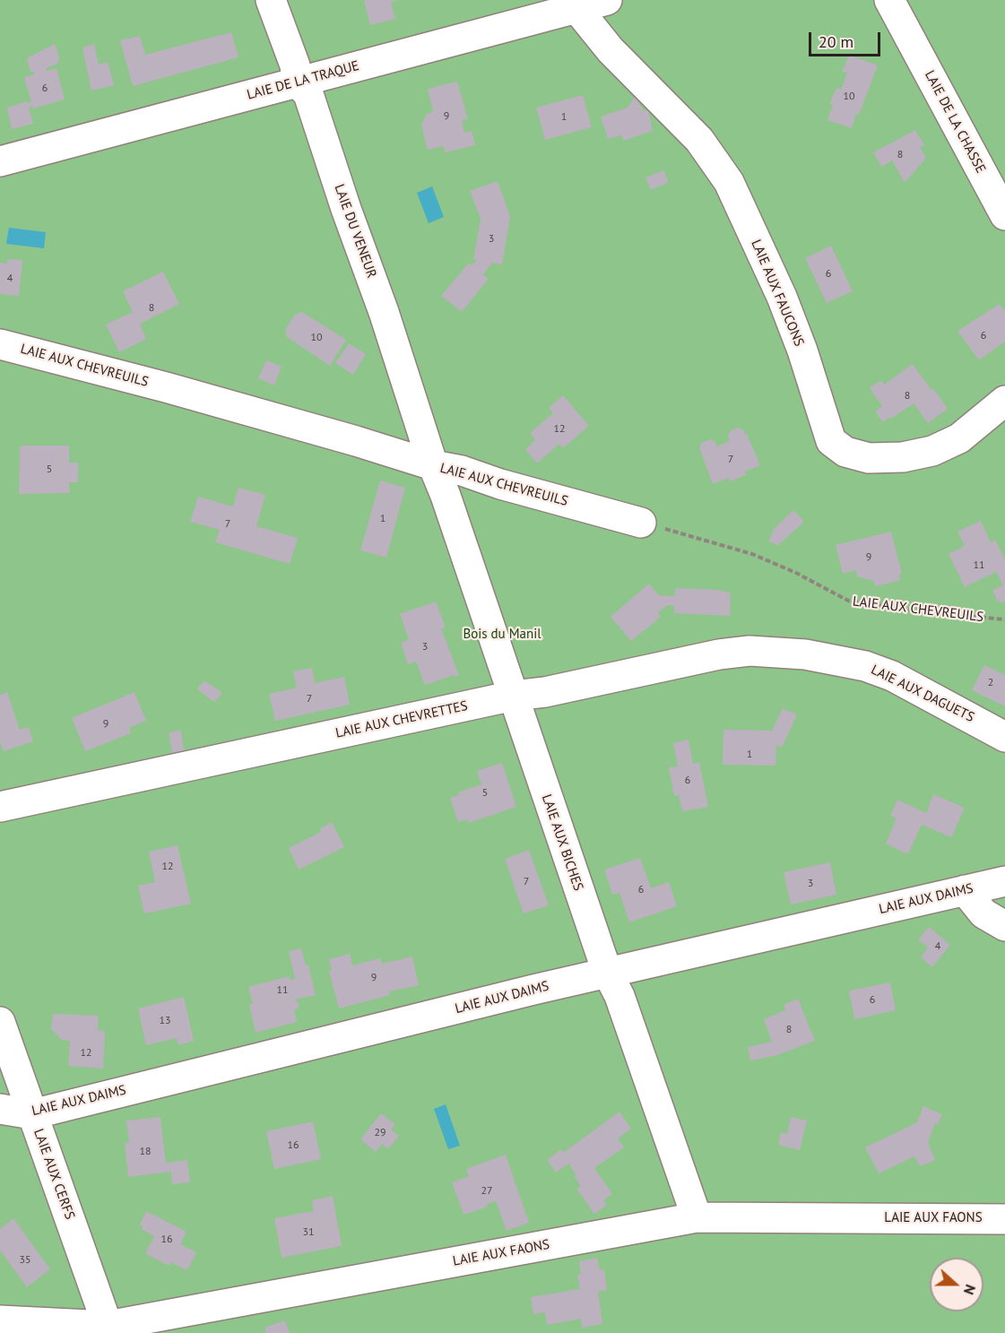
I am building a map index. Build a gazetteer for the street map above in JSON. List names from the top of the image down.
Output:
{
  "streets": {
    "street": [
      "LAIE DE LA TRAQUE",
      "LAIE DE LA CHASSE",
      "LAIE DU VENEUR",
      "LAIE AUX FAUCONS",
      "LAIE AUX CHEVREUILS",
      "LAIE AUX DAGUETS",
      "LAIE AUX CHEVRETTES",
      "LAIE AUX BICHES",
      "LAIE AUX DAIMS",
      "LAIE AUX CERFS",
      "LAIE AUX FAONS"
    ]
  },
  "crossings": [
    ["LAIE DE LA TRAQUE", "LAIE DU VENEUR"],
    ["LAIE DE LA TRAQUE", "LAIE AUX FAUCONS"],
    ["LAIE DU VENEUR", "LAIE AUX CHEVREUILS"],
    ["LAIE DU VENEUR", "LAIE AUX BICHES"],
    ["LAIE AUX CHEVREUILS", "LAIE AUX BICHES"],
    ["LAIE AUX DAGUETS", "LAIE AUX CHEVRETTES"],
    ["LAIE AUX CHEVRETTES", "LAIE AUX BICHES"],
    ["LAIE AUX BICHES", "LAIE AUX DAIMS"],
    ["LAIE AUX BICHES", "LAIE AUX FAONS"],
    ["LAIE AUX DAIMS", "LAIE AUX CERFS"],
    ["LAIE AUX CERFS", "LAIE AUX FAONS"]
  ],
  "parks": ["Bois du Manil"],
  "house_numbers": [
    "6",
    "10",
    "9",
    "1",
    "8",
    "3",
    "6",
    "4",
    "8",
    "6",
    "10",
    "8",
    "12",
    "7",
    "5",
    "1",
    "7",
    "9",
    "11",
    "3",
    "2",
    "7",
    "9",
    "1",
    "6",
    "5",
    "12",
    "7",
    "3",
    "6",
    "4",
    "9",
    "11",
    "6",
    "13",
    "8",
    "12",
    "29",
    "16",
    "18",
    "27",
    "31",
    "16",
    "35"
  ],
  "scale_bar": "20 m",
  "north": "right"
}
